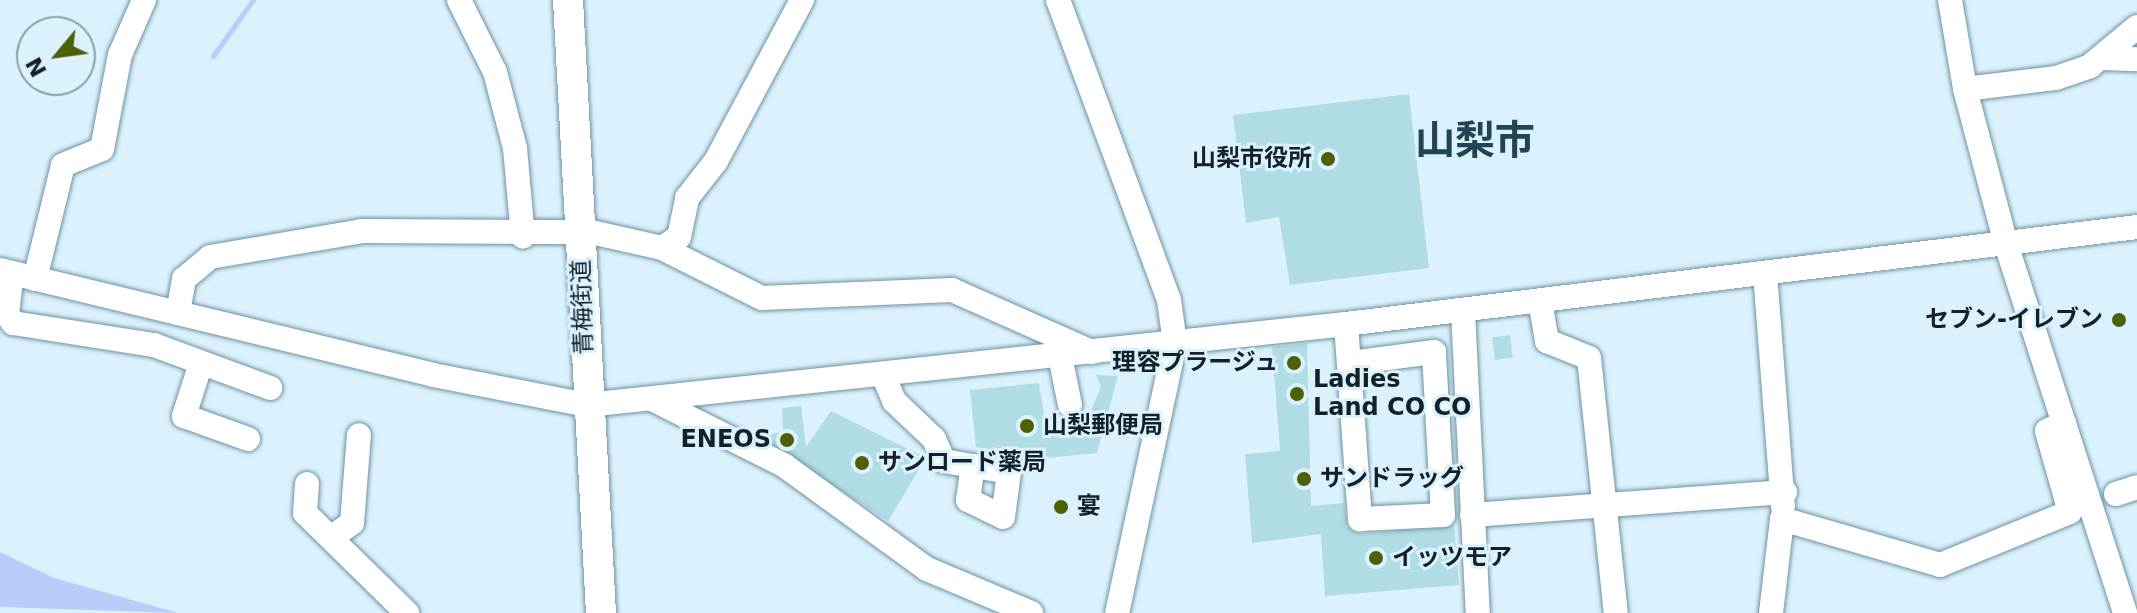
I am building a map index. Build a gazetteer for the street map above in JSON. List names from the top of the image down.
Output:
{
  "streets": {
    "main road": ["青梅街道"]
  },
  "districts": ["山梨市"],
  "places": [
    "山梨市役所",
    "セブン-イレブン",
    "理容プラージュ",
    "Ladies Land CO CO",
    "山梨郵便局",
    "ENEOS",
    "サンロード薬局",
    "サンドラッグ",
    "宴",
    "イッツモア"
  ],
  "north": "bottom left"
}
